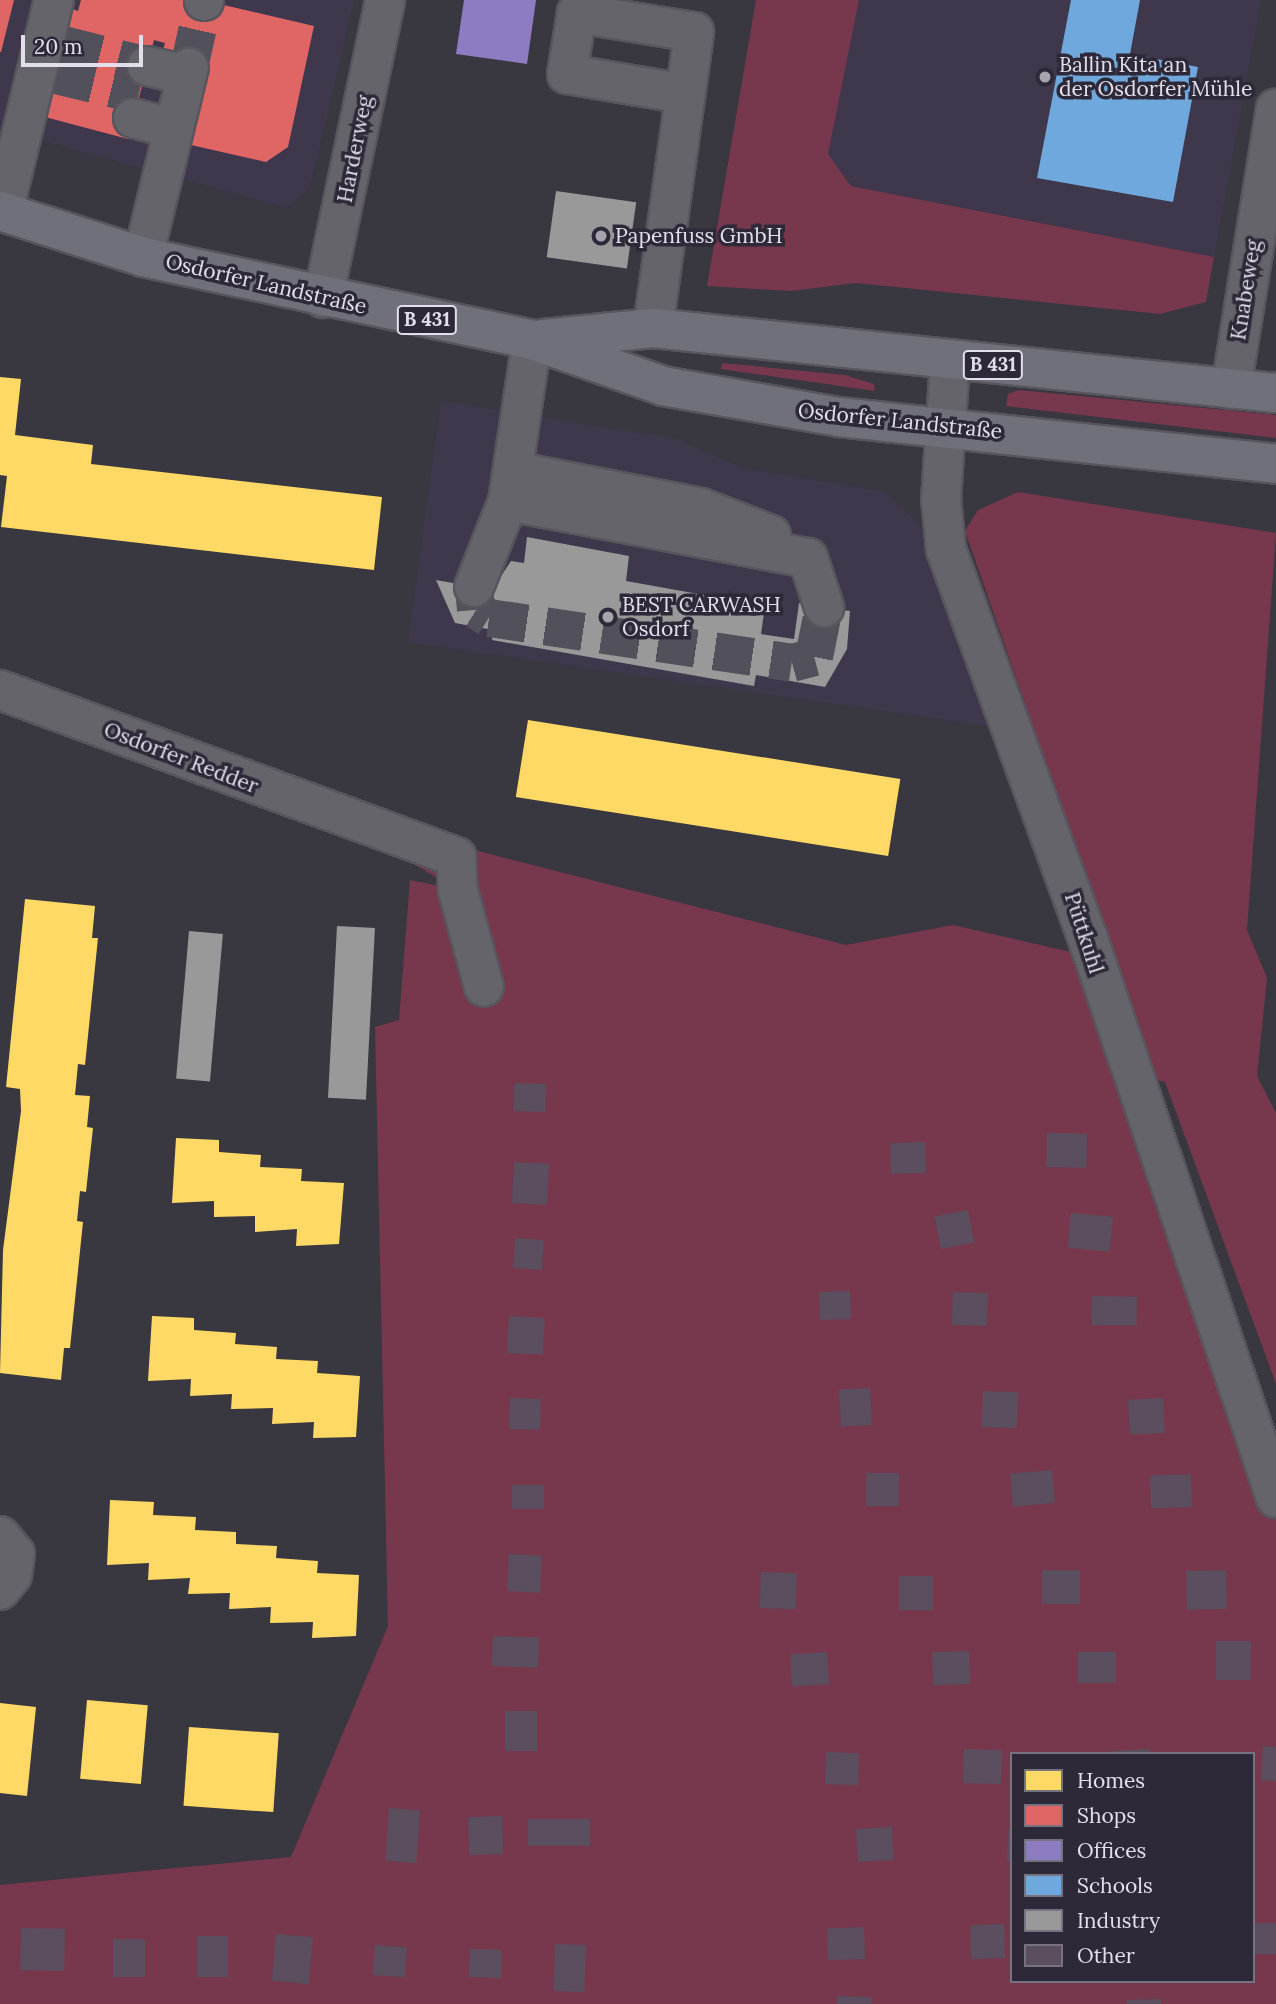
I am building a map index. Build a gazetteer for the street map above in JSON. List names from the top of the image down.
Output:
{
  "streets": {
    "main road": ["Osdorfer Landstraße", "B 431"],
    "street": [
      "Harderweg",
      "Knabeweg",
      "Osdorfer Redder",
      "Püttkuhl"
    ]
  },
  "crossings": [
    ["Harderweg", "Osdorfer Landstraße"],
    ["Osdorfer Landstraße", "Knabeweg"],
    ["Osdorfer Landstraße", "Püttkuhl"]
  ],
  "places": ["Ballin Kita an der Osdorfer Mühle", "Papenfuss GmbH", "BEST CARWASH Osdorf"],
  "legend": [
    "Homes",
    "Shops",
    "Offices",
    "Schools",
    "Industry",
    "Other"
  ],
  "scale_bar": "20 m"
}
